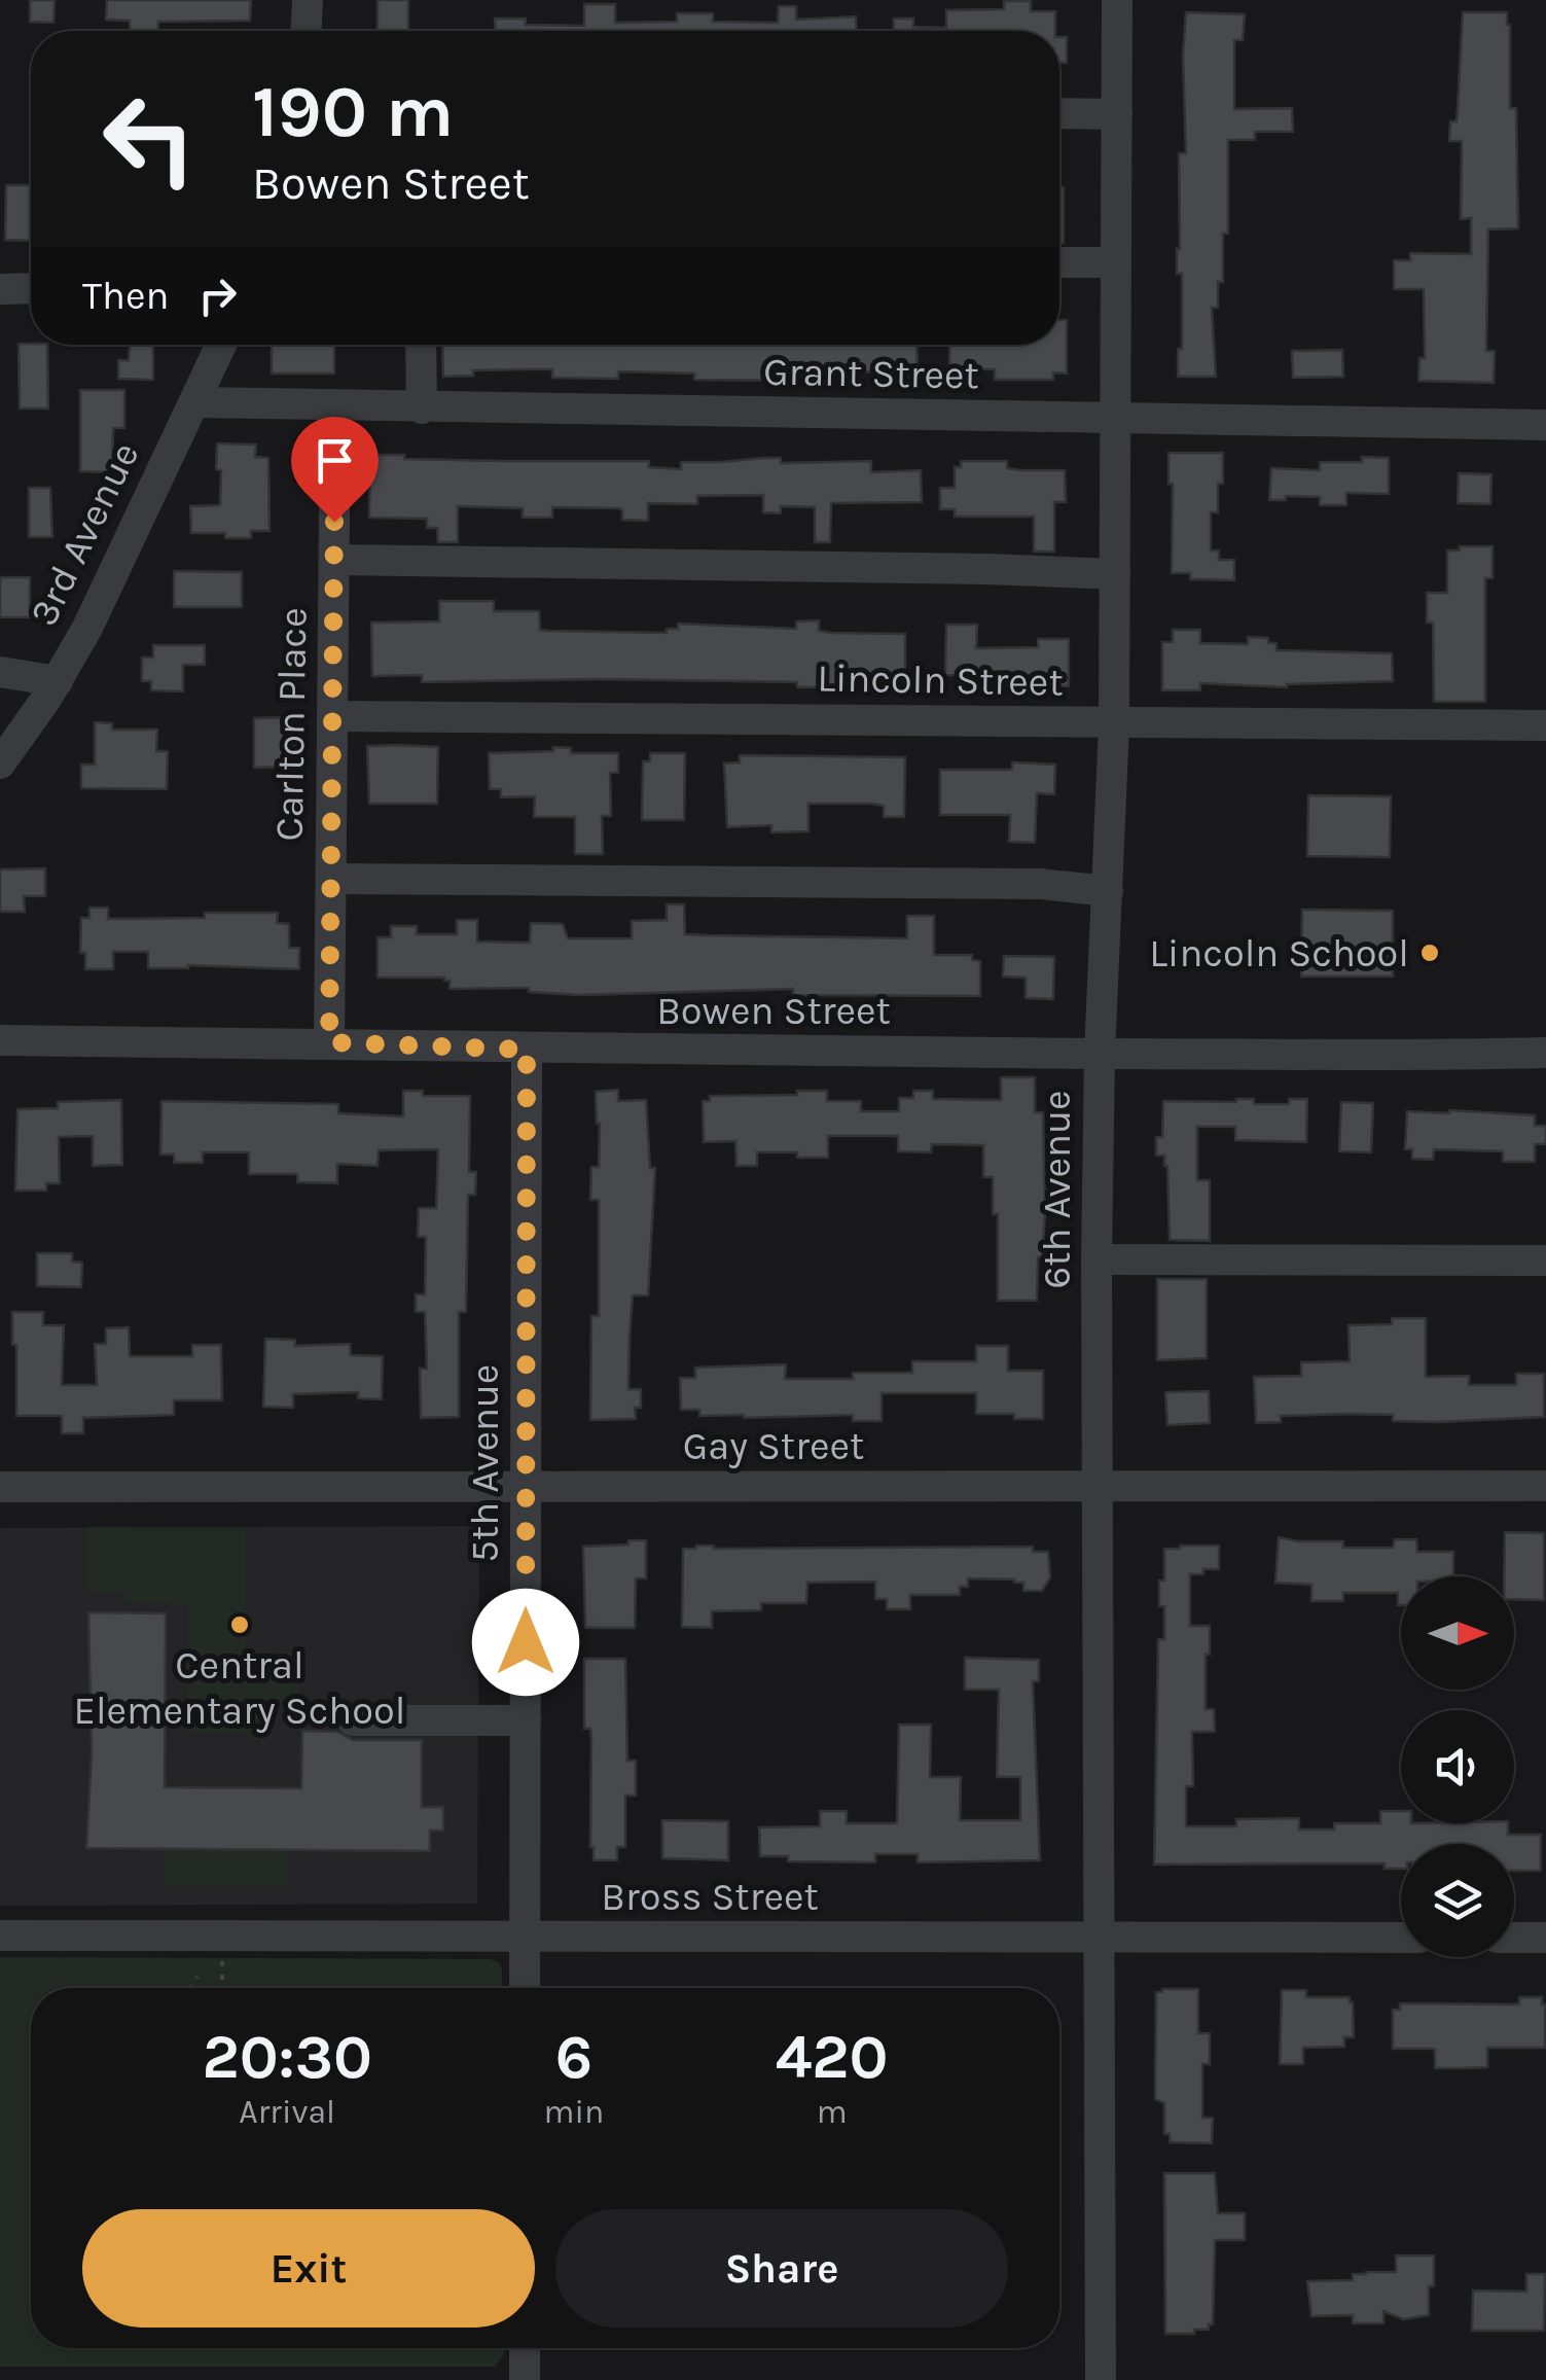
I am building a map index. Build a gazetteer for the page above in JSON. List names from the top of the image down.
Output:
{
  "streets": {
    "street": [
      "Grant Street",
      "3rd Avenue",
      "Lincoln Street",
      "Carlton Place",
      "Bowen Street",
      "6th Avenue",
      "Gay Street",
      "5th Avenue",
      "Bross Street"
    ]
  },
  "crossings": [
    ["Grant Street", "3rd Avenue"],
    ["Grant Street", "Carlton Place"],
    ["Grant Street", "6th Avenue"],
    ["Lincoln Street", "Carlton Place"],
    ["Lincoln Street", "6th Avenue"],
    ["Carlton Place", "Bowen Street"],
    ["Bowen Street", "6th Avenue"],
    ["Bowen Street", "5th Avenue"],
    ["6th Avenue", "Gay Street"],
    ["6th Avenue", "Bross Street"],
    ["Gay Street", "5th Avenue"],
    ["5th Avenue", "Bross Street"]
  ],
  "places": ["Lincoln School", "Central Elementary School"],
  "north": "right",
  "page": {
    "turn": ["190 m", "Bowen Street"],
    "then": "Then",
    "eta": [
      "20:30",
      "Arrival",
      "6",
      "min",
      "420",
      "m"
    ],
    "buttons": ["Exit", "Share"]
  }
}
